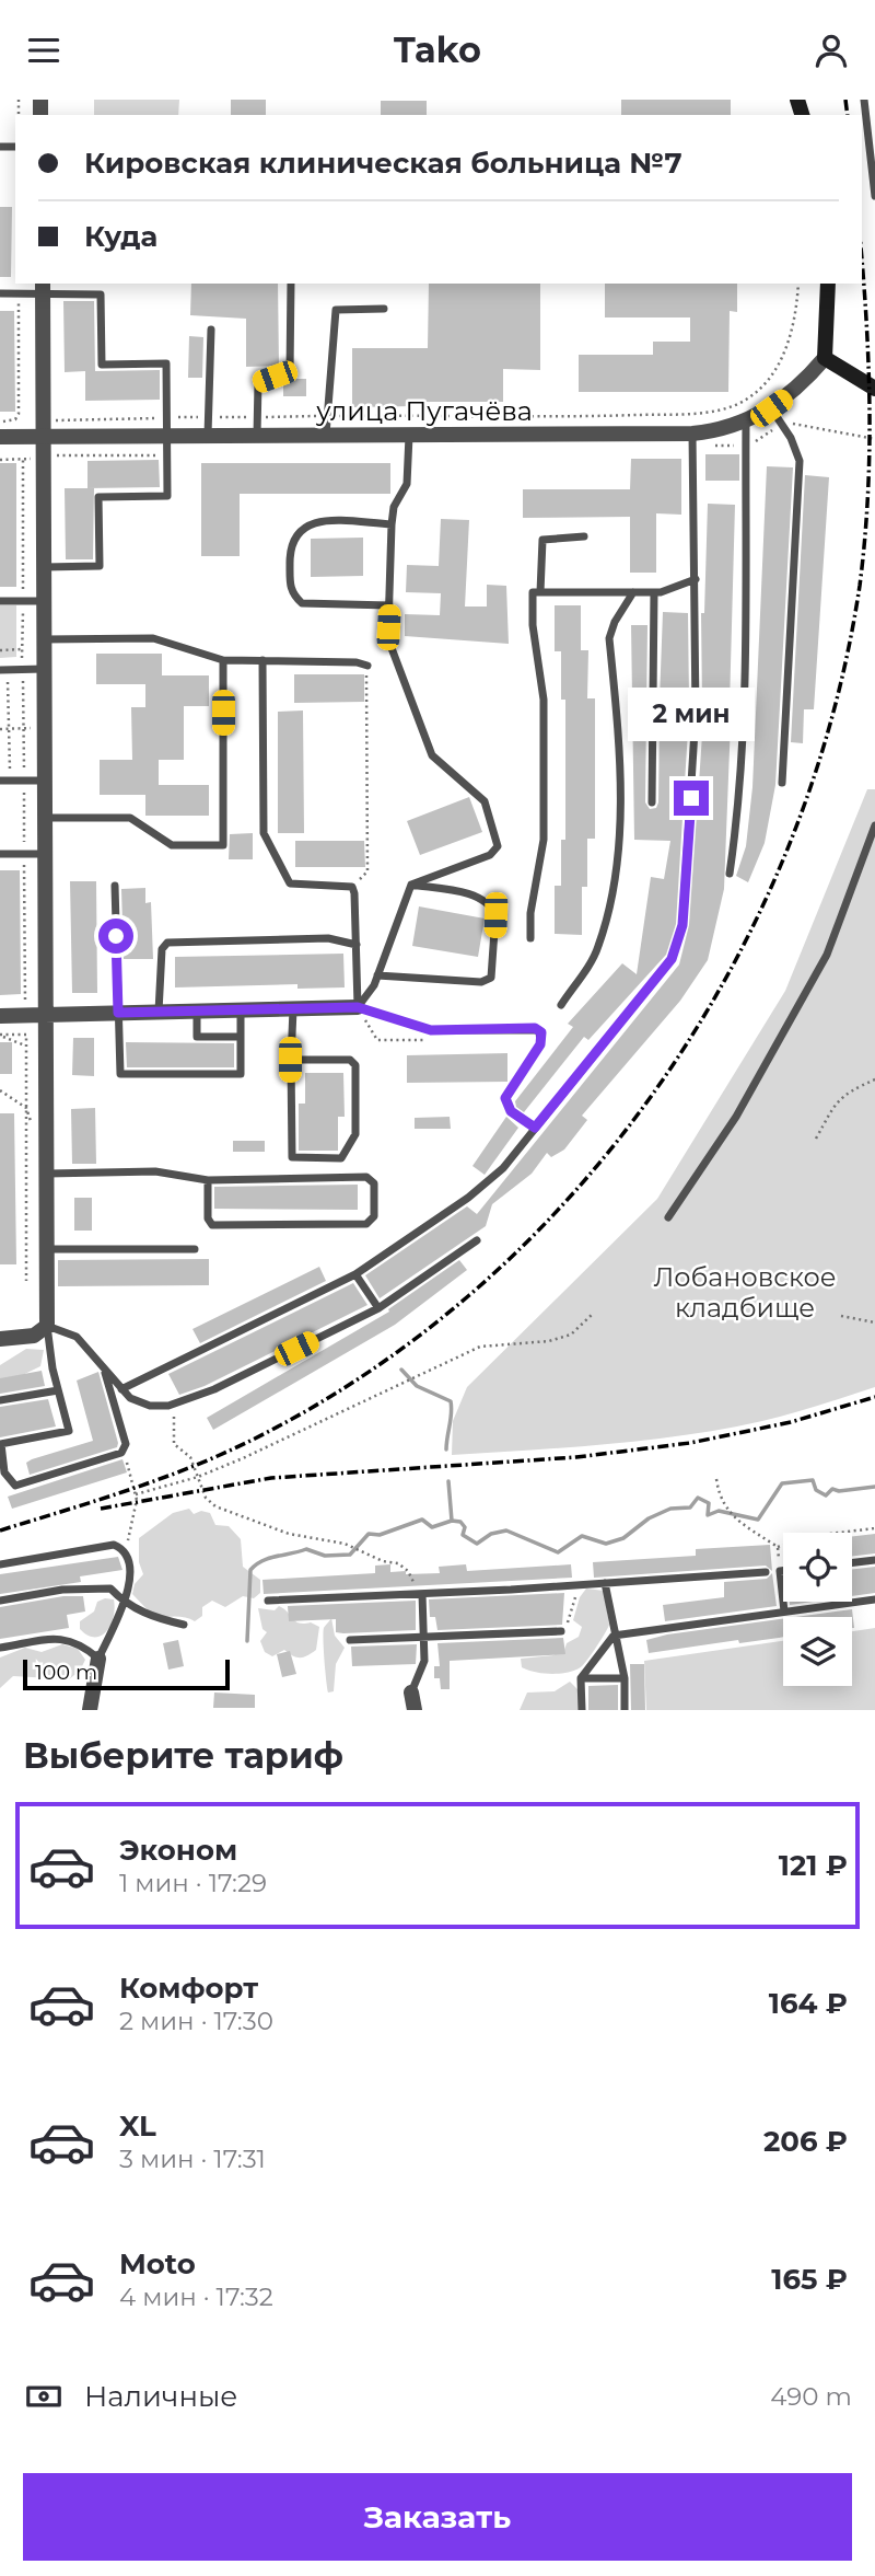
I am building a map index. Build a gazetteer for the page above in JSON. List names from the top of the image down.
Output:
{
  "streets": {
    "street": ["улица Пугачёва"]
  },
  "parks": ["Лобановское кладбище"],
  "scale_bar": "100 m",
  "page": {
    "header": "Tako",
    "banner": ["Кировская клиническая больница №7", "Куда"],
    "bubble": "2 мин",
    "scale": "100 m",
    "heading": "Выберите тариф",
    "list": [
      {
        "name": "Эконом",
        "note": "1 мин · 17:29",
        "value": "121 ₽"
      },
      {
        "name": "Комфорт",
        "note": "2 мин · 17:30",
        "value": "164 ₽"
      },
      {
        "name": "XL",
        "note": "3 мин · 17:31",
        "value": "206 ₽"
      },
      {
        "name": "Moto",
        "note": "4 мин · 17:32",
        "value": "165 ₽"
      }
    ],
    "pay": ["Наличные", "490 m"],
    "buttons": "Заказать"
  }
}
